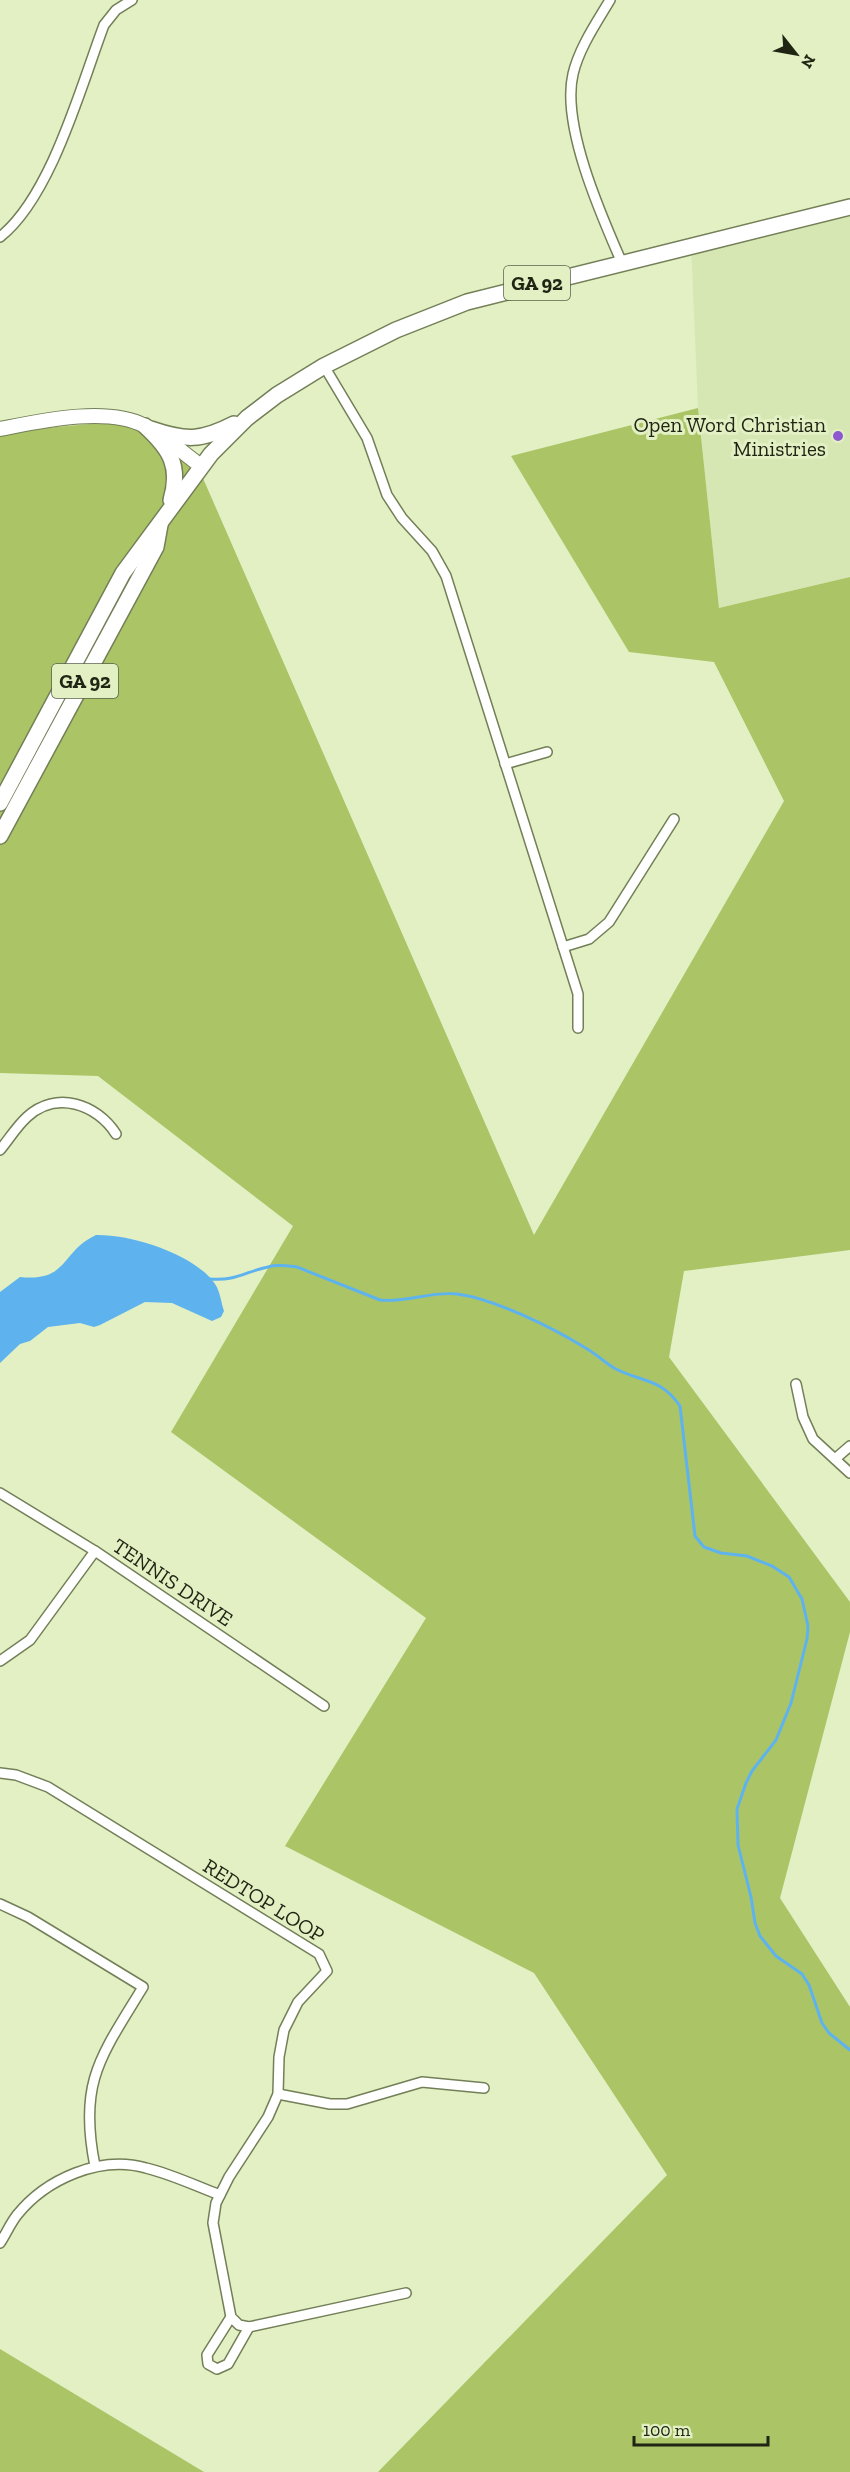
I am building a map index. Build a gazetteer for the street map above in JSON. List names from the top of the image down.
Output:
{
  "streets": {
    "main road": ["GA 92"],
    "street": ["TENNIS DRIVE", "REDTOP LOOP"]
  },
  "places": ["Open Word Christian Ministries"],
  "scale_bar": "100 m",
  "north": "bottom right"
}
